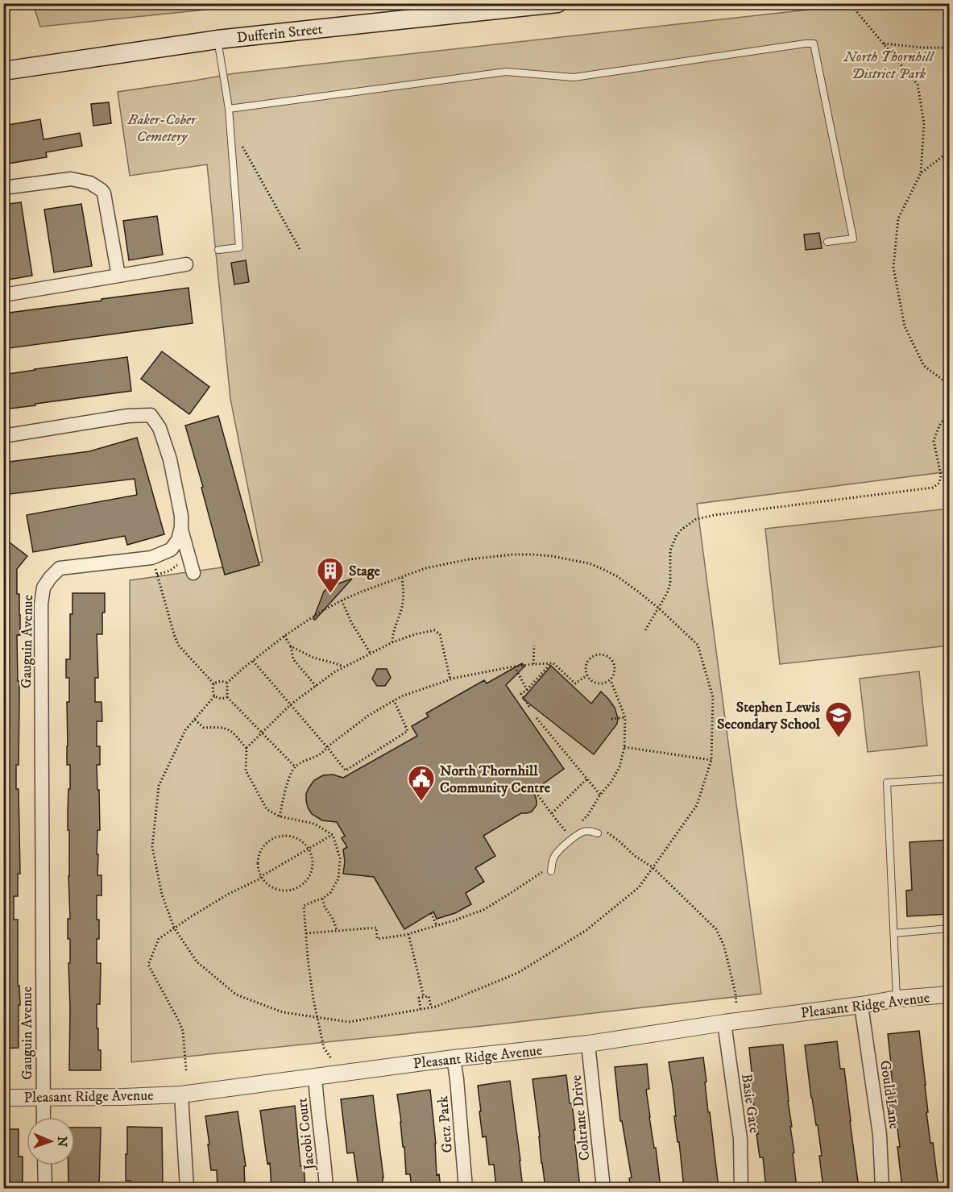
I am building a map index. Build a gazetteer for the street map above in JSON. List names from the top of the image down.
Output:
{
  "streets": {
    "main road": ["Dufferin Street"],
    "street": [
      "Gauguin Avenue",
      "Pleasant Ridge Avenue",
      "Gould Lane",
      "Basie Gate",
      "Coltrane Drive",
      "Getz Park",
      "Jacobi Court"
    ]
  },
  "crossings": [
    ["Gauguin Avenue", "Pleasant Ridge Avenue"],
    ["Pleasant Ridge Avenue", "Gould Lane"],
    ["Pleasant Ridge Avenue", "Basie Gate"],
    ["Pleasant Ridge Avenue", "Coltrane Drive"],
    ["Pleasant Ridge Avenue", "Getz Park"],
    ["Pleasant Ridge Avenue", "Jacobi Court"]
  ],
  "parks": ["North Thornhill District Park", "Baker-Cober Cemetery"],
  "places": {
    "building": ["Stage"],
    "school or university": ["Stephen Lewis Secondary School"],
    "public building": ["North Thornhill Community Centre"]
  },
  "north": "right"
}
